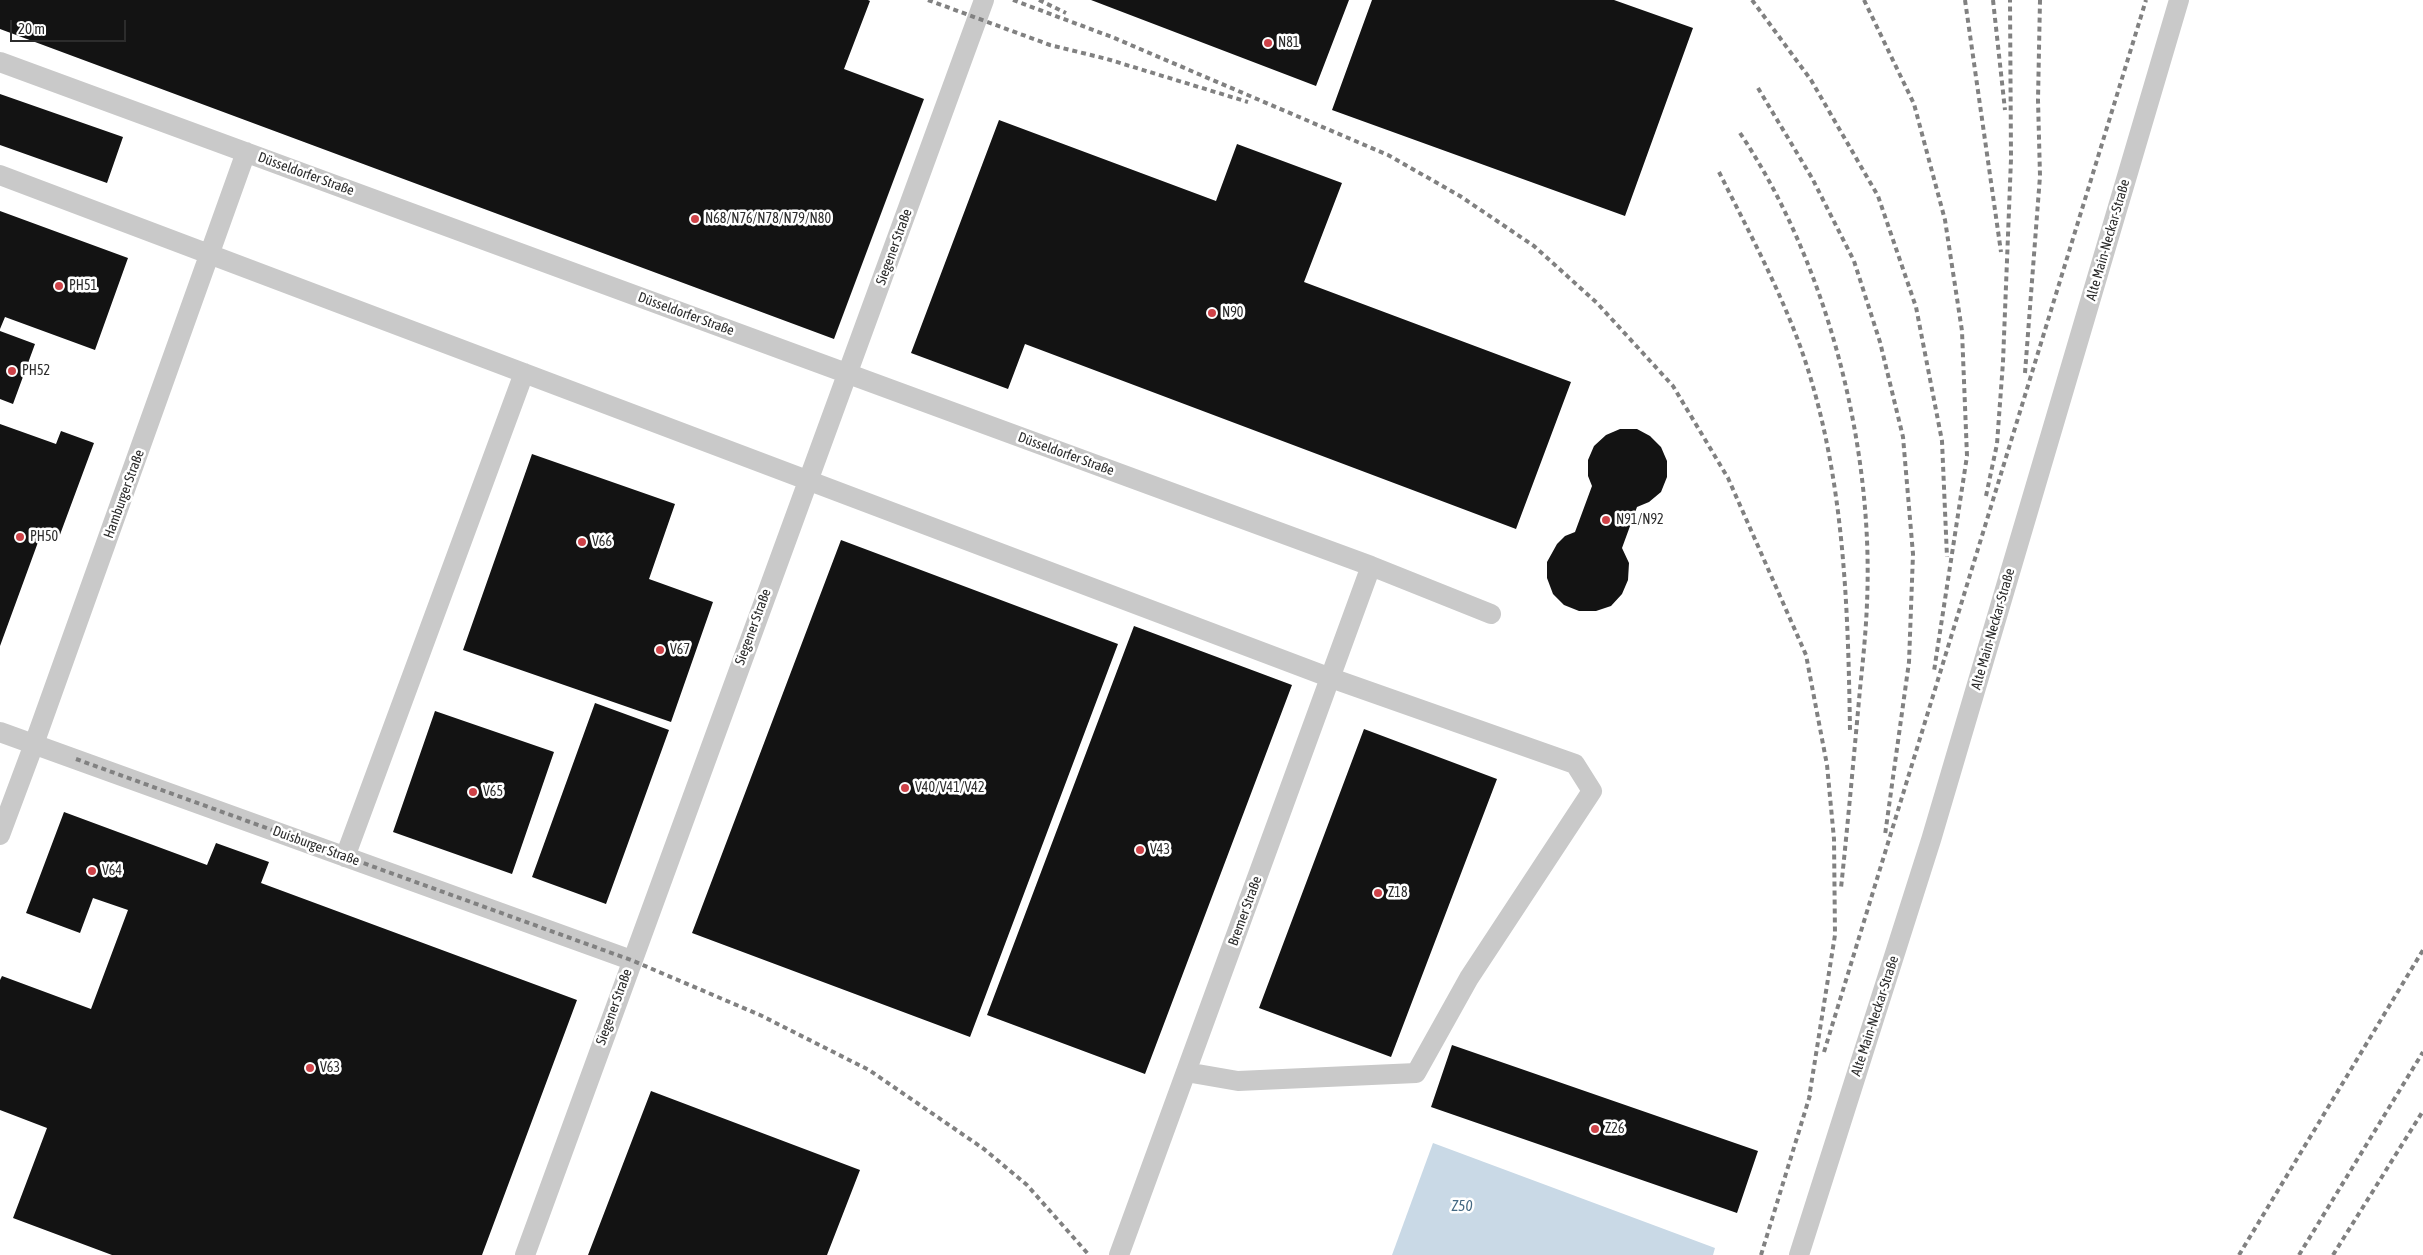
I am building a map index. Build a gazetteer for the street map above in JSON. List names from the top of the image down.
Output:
{
  "streets": {
    "lane": [
      "Düsseldorfer Straße",
      "Alte Main-Neckar-Straße",
      "Siegener Straße",
      "Hamburger Straße",
      "Duisburger Straße",
      "Bremer Straße"
    ]
  },
  "crossings": [
    ["Düsseldorfer Straße", "Siegener Straße"],
    ["Düsseldorfer Straße", "Hamburger Straße"],
    ["Düsseldorfer Straße", "Bremer Straße"],
    ["Siegener Straße", "Duisburger Straße"],
    ["Hamburger Straße", "Duisburger Straße"]
  ],
  "water": ["Z50"],
  "places": [
    "N81",
    "N68/N76/N78/N79/N80",
    "PH51",
    "N90",
    "PH52",
    "N91/N92",
    "PH50",
    "V66",
    "V67",
    "V40/V41/V42",
    "V65",
    "V43",
    "V64",
    "Z18",
    "V63",
    "Z26"
  ],
  "scale_bar": "20 m"
}
